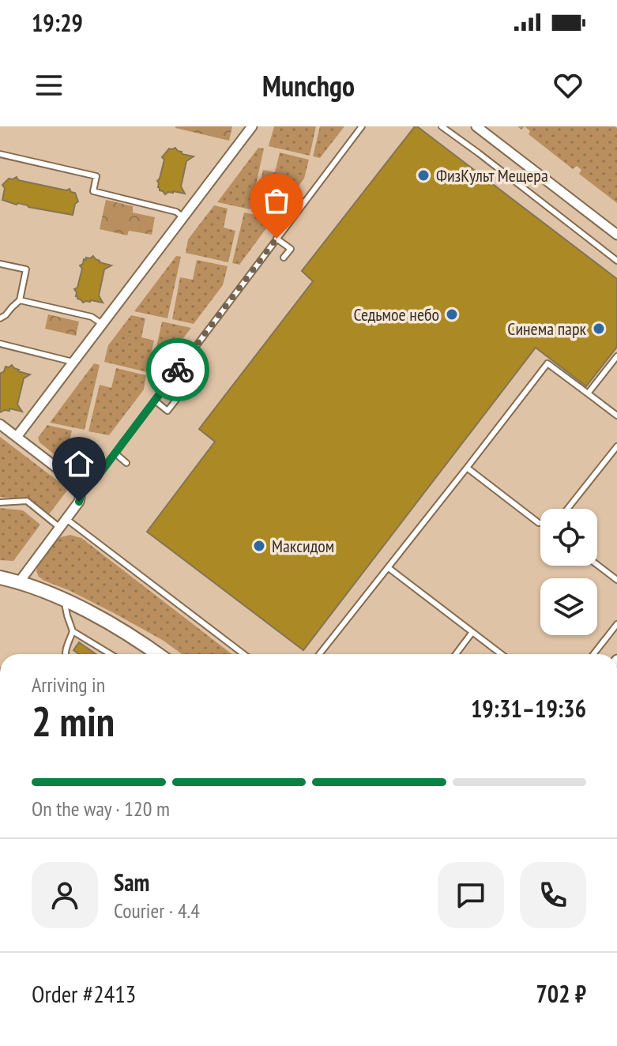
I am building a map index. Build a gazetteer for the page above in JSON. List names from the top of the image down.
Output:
{
  "places": [
    "ФизКульт Мещера",
    "Седьмое небо",
    "Синема парк",
    "Максидом"
  ],
  "page": {
    "status": "19:29",
    "header": "Munchgo",
    "heading": ["2 min", "Arriving in", "19:31–19:36"],
    "panel": [
      "Sam",
      "Courier · 4.4",
      "Order #2413",
      "702 ₽"
    ],
    "bar": "On the way · 120 m"
  }
}
